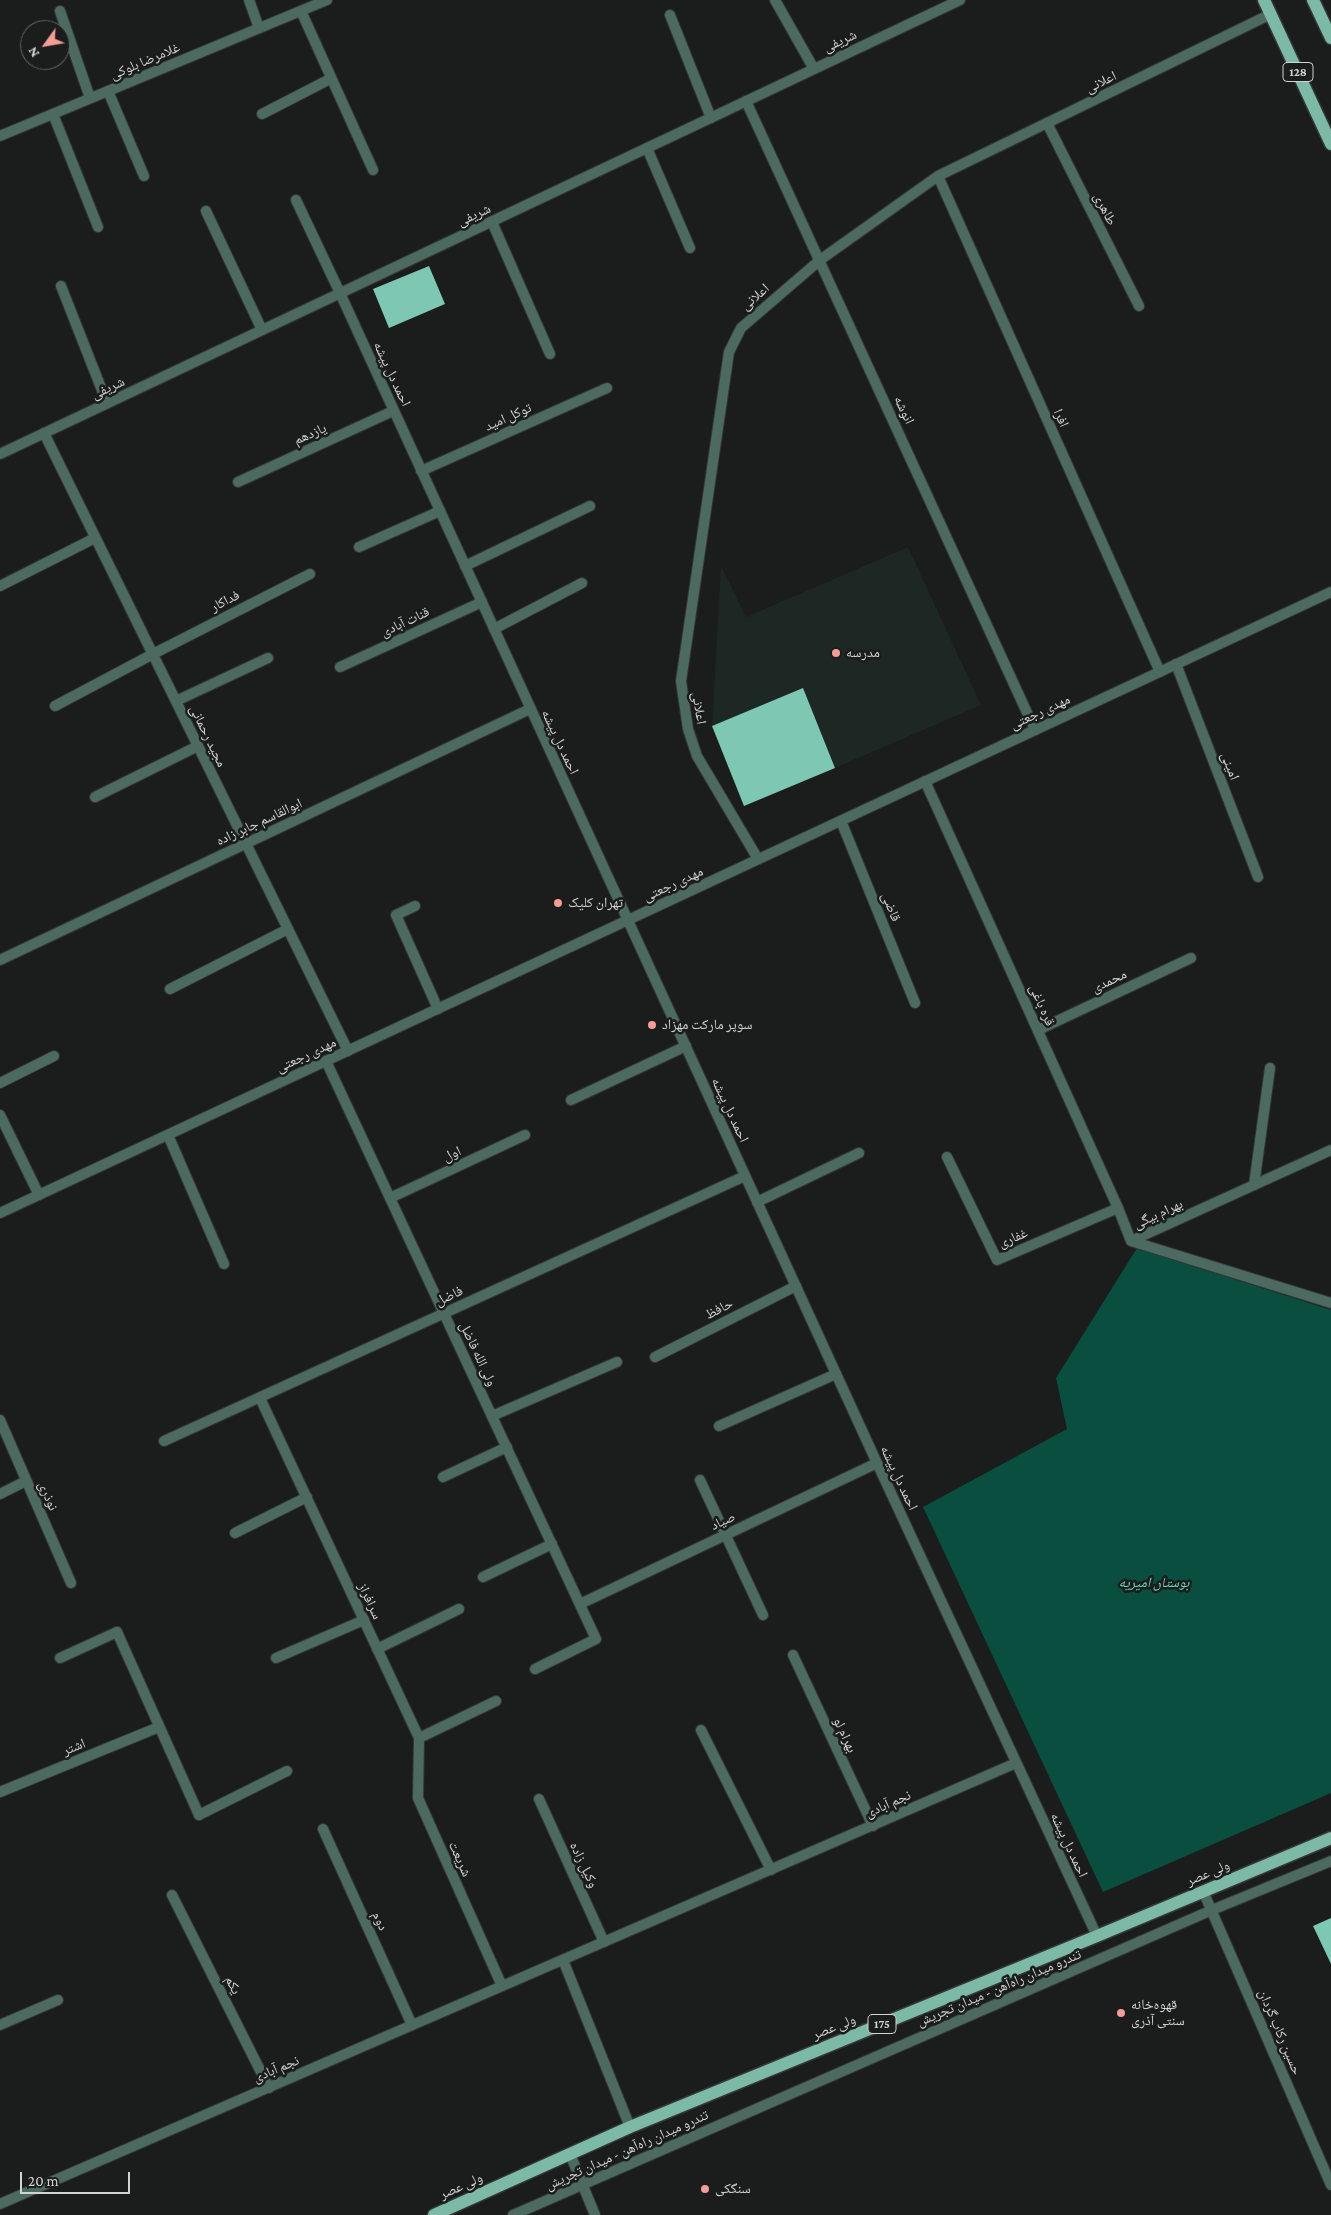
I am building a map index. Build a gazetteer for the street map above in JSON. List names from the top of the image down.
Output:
{
  "streets": {
    "main road": ["128", "ولی عصر", "175"],
    "street": [
      "شریفی",
      "غلامرضا بلوکی",
      "اعلانی",
      "طاهری",
      "احمد دل پیشه",
      "انوشه",
      "توکل امید",
      "افرا",
      "یازدهم",
      "فداکار",
      "قنات آبادی",
      "مهدی رجعتی",
      "مجید رحمانی",
      "امینی",
      "ابوالقاسم جابر زاده",
      "قاضی",
      "محمدی",
      "قره باغی",
      "اول",
      "بهرام بیگی",
      "غفاری",
      "فاضل",
      "حافظ",
      "ولی الله فاضل",
      "نوذری",
      "صیاد",
      "سرافراز",
      "بهرام لو",
      "اشتر",
      "نجم آبادی",
      "شریعت",
      "وکیل زاده",
      "دوم",
      "یکم",
      "تندرو میدان راه‌آهن - میدان تجریش",
      "حسین رکاب‌ گردان"
    ]
  },
  "crossings": [
    ["شریفی", "احمد دل پیشه"],
    ["شریفی", "انوشه"],
    ["شریفی", "مجید رحمانی"],
    ["128", "اعلانی"],
    ["اعلانی", "طاهری"],
    ["اعلانی", "انوشه"],
    ["اعلانی", "افرا"],
    ["اعلانی", "مهدی رجعتی"],
    ["احمد دل پیشه", "توکل امید"],
    ["احمد دل پیشه", "یازدهم"],
    ["احمد دل پیشه", "قنات آبادی"],
    ["احمد دل پیشه", "مهدی رجعتی"],
    ["احمد دل پیشه", "ابوالقاسم جابر زاده"],
    ["احمد دل پیشه", "فاضل"],
    ["احمد دل پیشه", "حافظ"],
    ["احمد دل پیشه", "صیاد"],
    ["احمد دل پیشه", "نجم آبادی"],
    ["احمد دل پیشه", "ولی عصر"],
    ["انوشه", "مهدی رجعتی"],
    ["افرا", "مهدی رجعتی"],
    ["فداکار", "مجید رحمانی"],
    ["مهدی رجعتی", "مجید رحمانی"],
    ["مهدی رجعتی", "امینی"],
    ["مهدی رجعتی", "قاضی"],
    ["مهدی رجعتی", "قره باغی"],
    ["مهدی رجعتی", "ولی الله فاضل"],
    ["مجید رحمانی", "ابوالقاسم جابر زاده"],
    ["محمدی", "قره باغی"],
    ["قره باغی", "بهرام بیگی"],
    ["قره باغی", "غفاری"],
    ["اول", "ولی الله فاضل"],
    ["فاضل", "ولی الله فاضل"],
    ["فاضل", "سرافراز"],
    ["ولی الله فاضل", "صیاد"],
    ["سرافراز", "شریعت"],
    ["بهرام لو", "نجم آبادی"],
    ["نجم آبادی", "شریعت"],
    ["نجم آبادی", "وکیل زاده"],
    ["نجم آبادی", "دوم"],
    ["نجم آبادی", "یکم"],
    ["ولی عصر", "حسین رکاب‌ گردان"],
    ["تندرو میدان راه‌آهن - میدان تجریش", "حسین رکاب‌ گردان"]
  ],
  "parks": ["بوستان امیریه"],
  "places": [
    "مدرسه",
    "تهران کلیک",
    "سوپر مارکت مهزاد",
    "قهوه‌خانه سنتی آذری",
    "سنگکی"
  ],
  "scale_bar": "20 m",
  "north": "bottom left"
}
